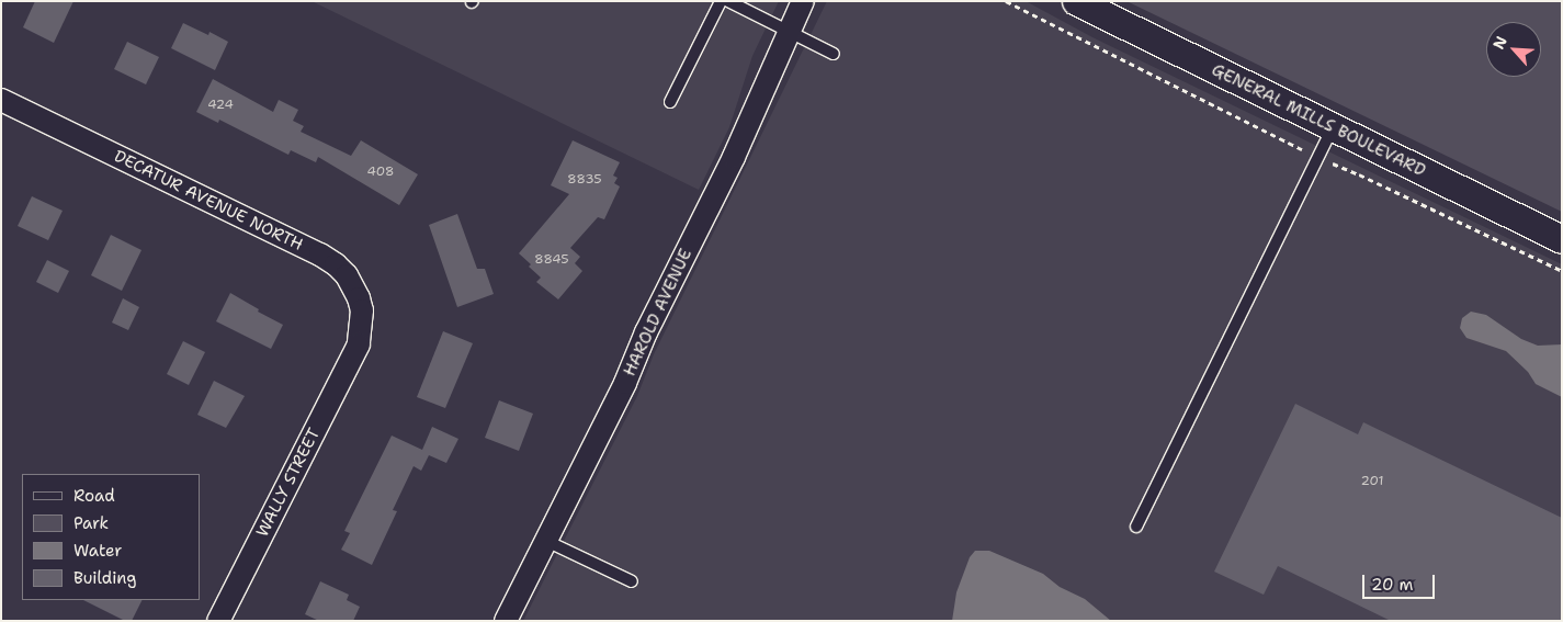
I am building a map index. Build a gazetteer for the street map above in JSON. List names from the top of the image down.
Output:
{
  "streets": {
    "street": [
      "GENERAL MILLS BOULEVARD",
      "DECATUR AVENUE NORTH",
      "HAROLD AVENUE",
      "WALLY STREET"
    ]
  },
  "crossings": [
    ["DECATUR AVENUE NORTH", "WALLY STREET"]
  ],
  "house_numbers": [
    "424",
    "408",
    "8835",
    "8845",
    "201"
  ],
  "legend": [
    "Road",
    "Park",
    "Water",
    "Building"
  ],
  "scale_bar": "20 m",
  "north": "top left"
}
